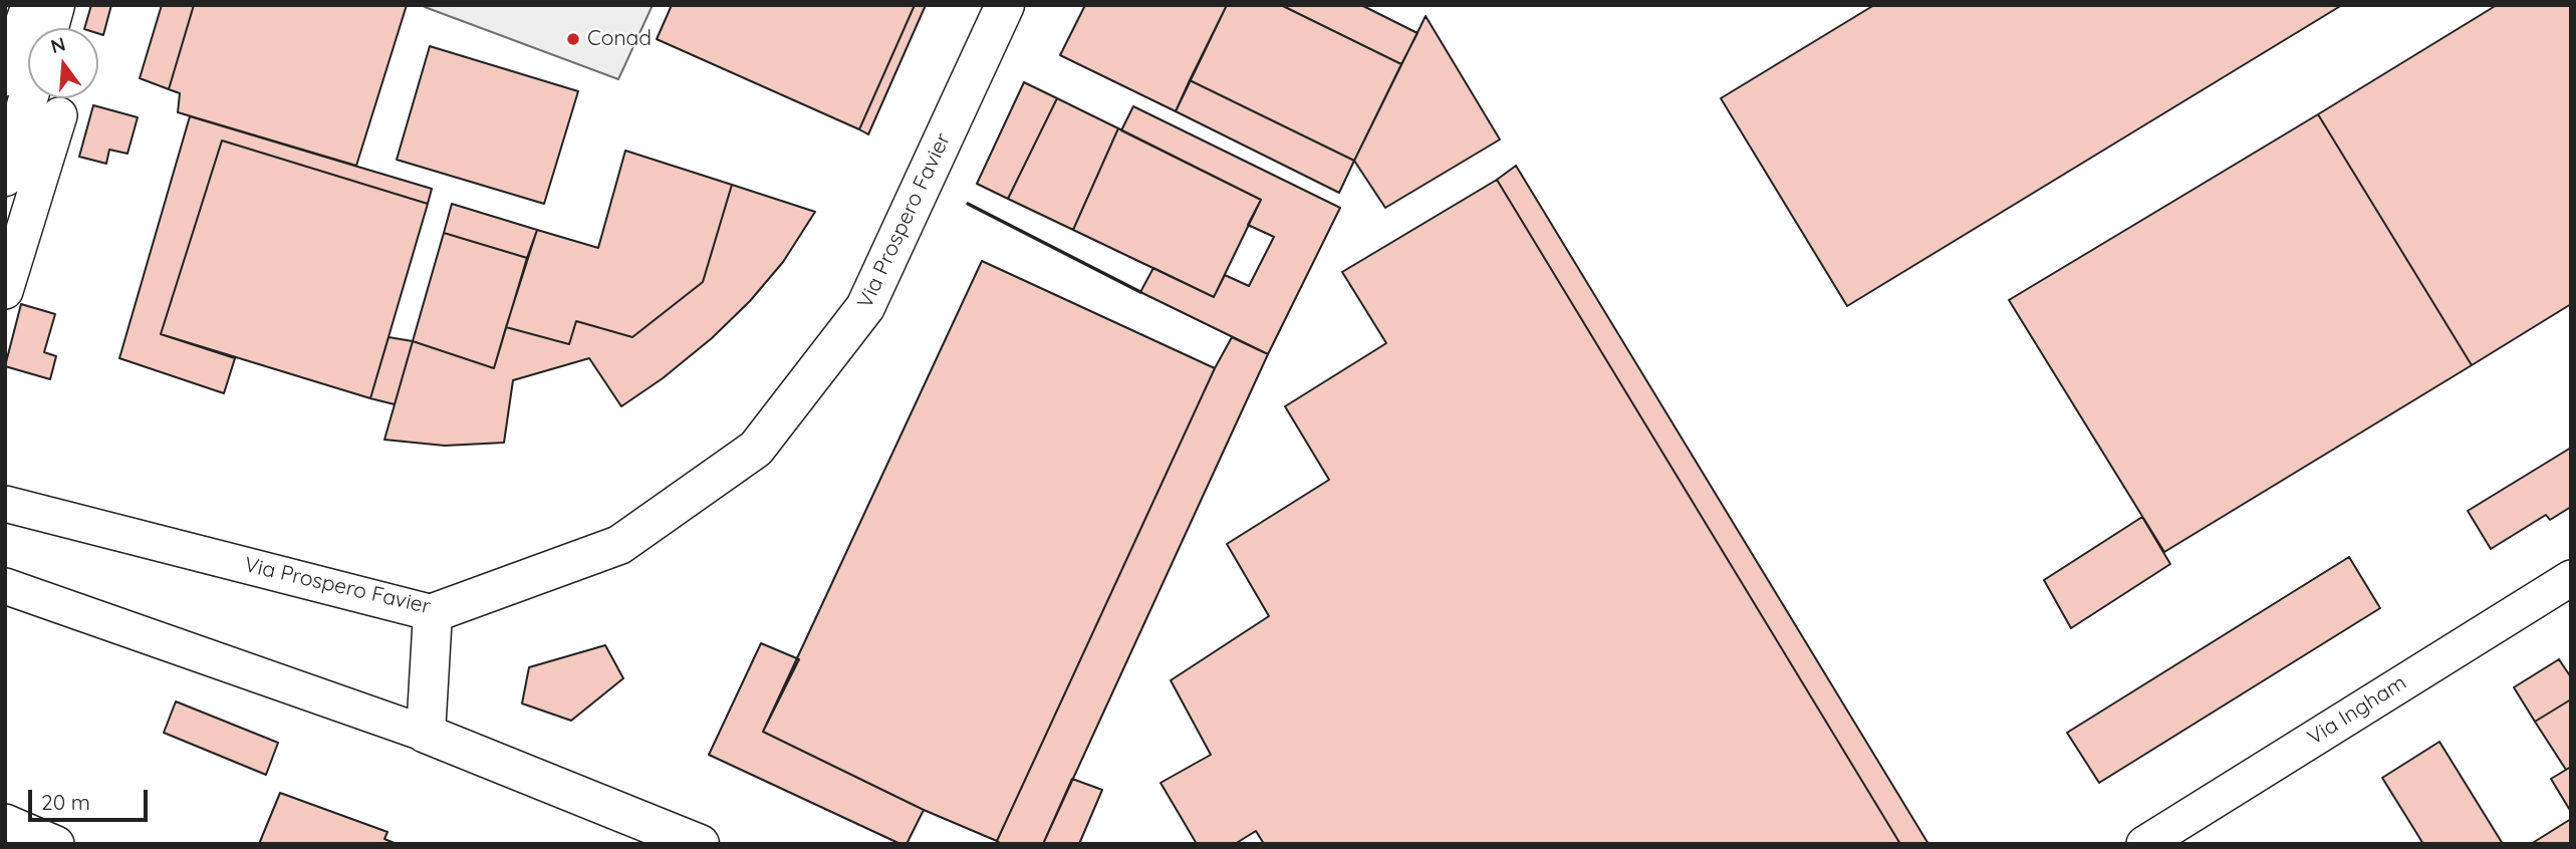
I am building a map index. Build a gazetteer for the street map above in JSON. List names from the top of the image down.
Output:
{
  "streets": {
    "street": ["Via Prospero Favier", "Via Ingham"]
  },
  "places": ["Conad"],
  "scale_bar": "20 m",
  "north": "top"
}
